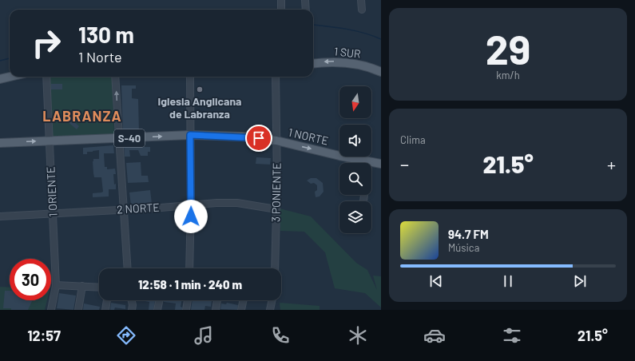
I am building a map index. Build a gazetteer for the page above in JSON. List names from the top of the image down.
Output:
{
  "streets": {
    "main road": ["1 SUR", "1 NORTE", "S-40"],
    "street": ["1 ORIENTE", "3 PONIENTE", "2 NORTE"]
  },
  "crossings": [
    ["1 NORTE", "1 ORIENTE"],
    ["1 NORTE", "3 PONIENTE"],
    ["1 ORIENTE", "2 NORTE"],
    ["3 PONIENTE", "2 NORTE"]
  ],
  "one_way": ["1 SUR", "1 NORTE"],
  "districts": ["LABRANZA"],
  "places": ["Iglesia Anglicana de Labranza"],
  "north": "bottom",
  "page": {
    "tile": [
      ["29", "km/h"],
      "Clima"
    ],
    "turn": ["130 m", "1 Norte"],
    "heat": ["−", "21.5°", "+"],
    "song": ["94.7 FM", "Música"],
    "limit": "30",
    "trip": "12:58 · 1 min · 240 m",
    "tabs": ["12:57", "21.5°"]
  }
}
